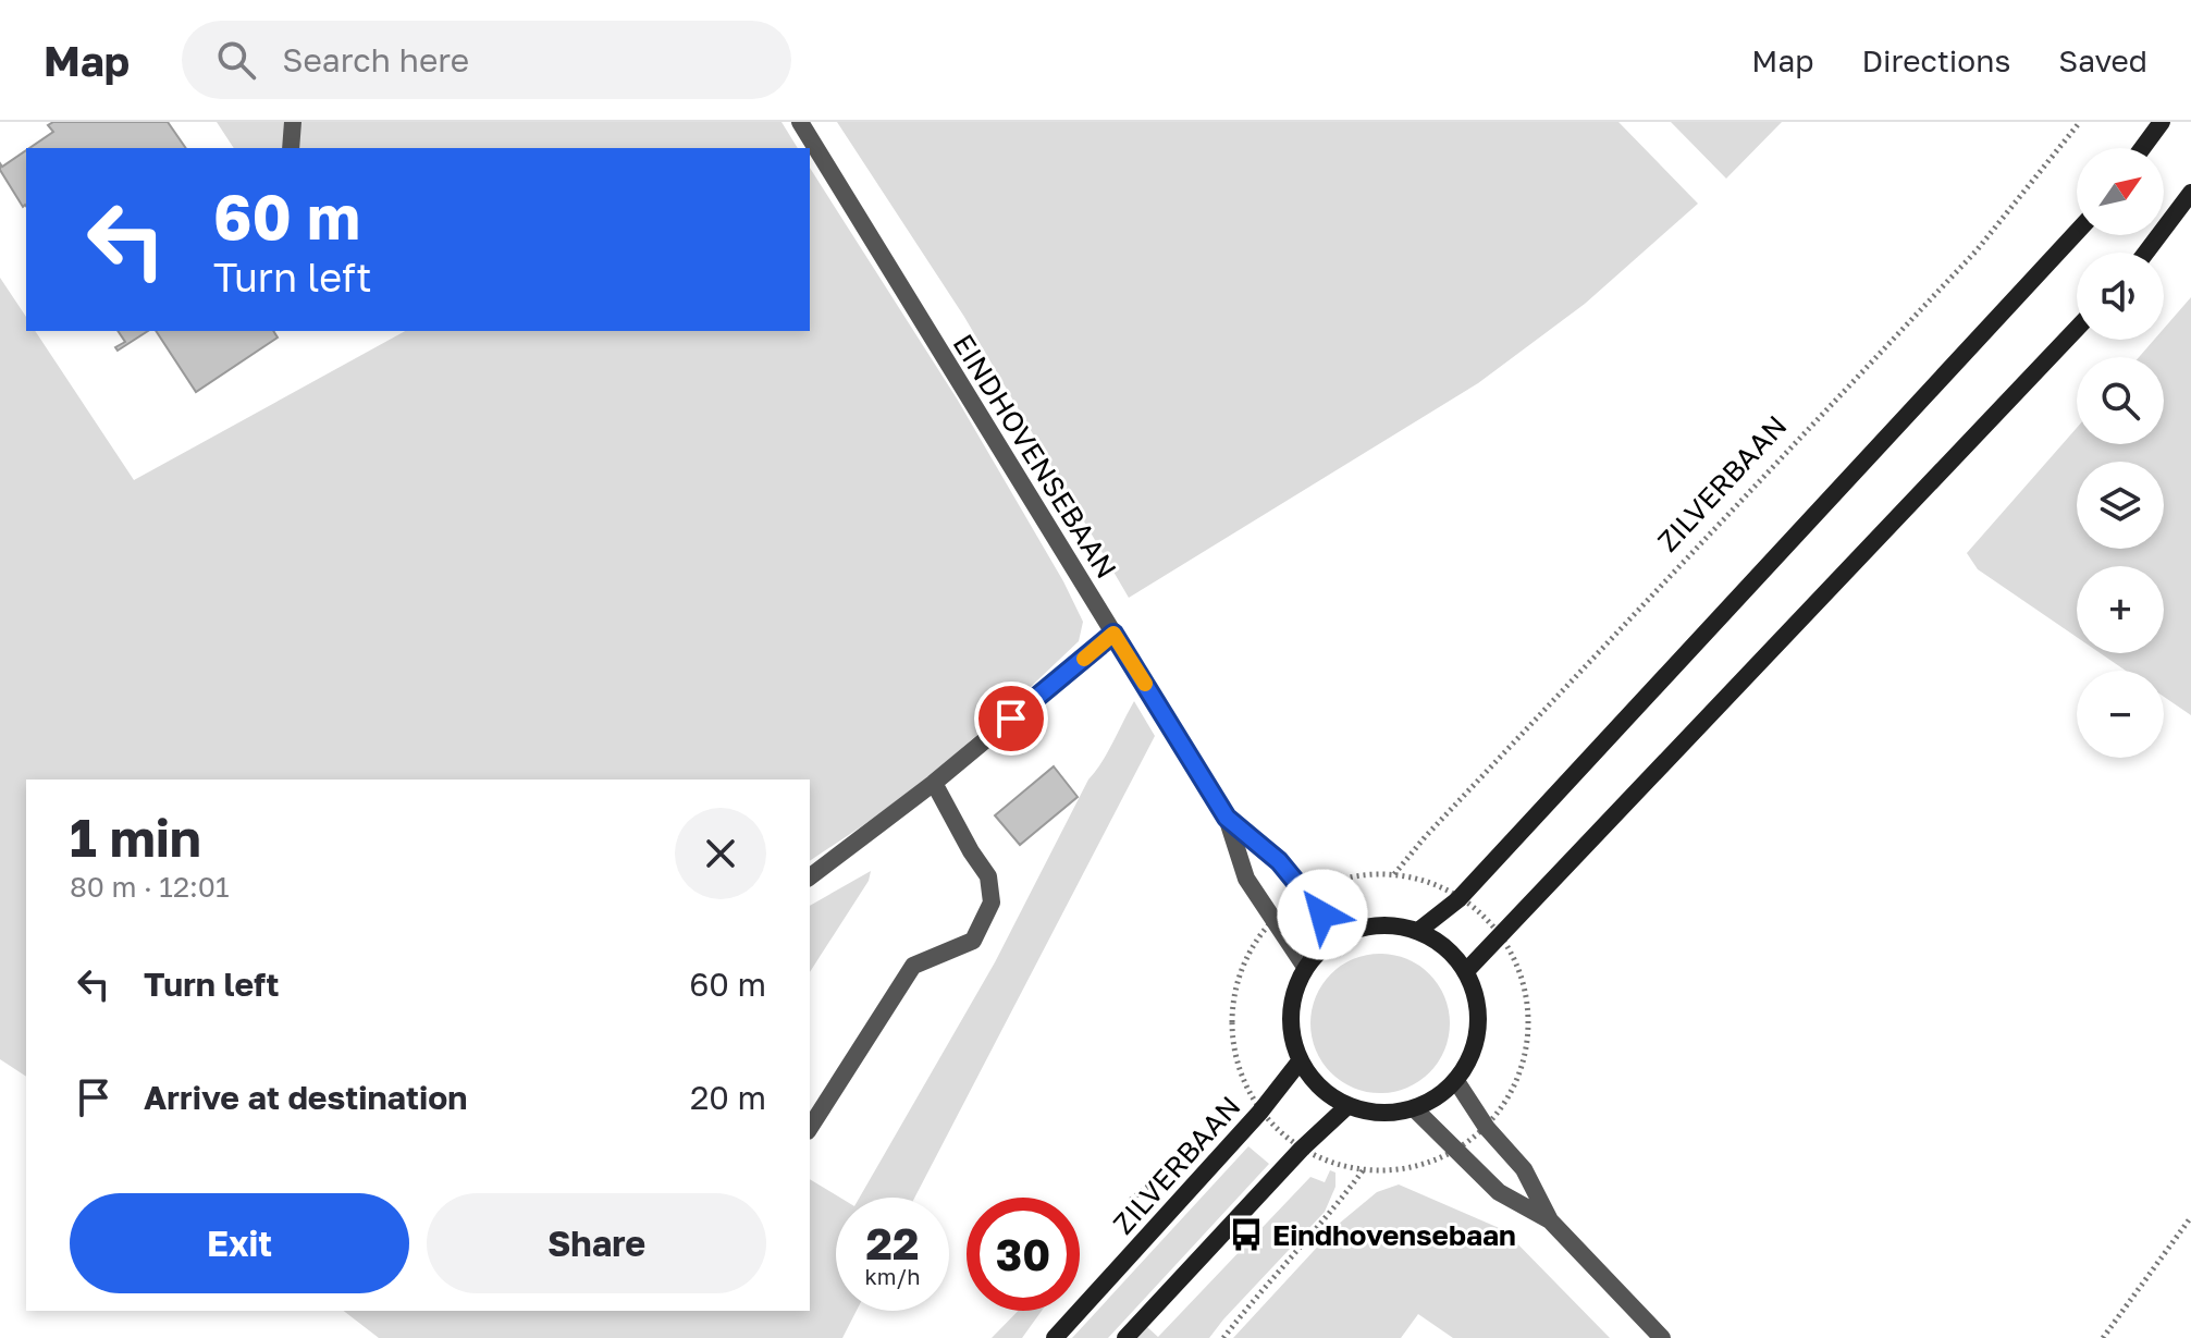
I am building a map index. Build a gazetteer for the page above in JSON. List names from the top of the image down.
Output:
{
  "streets": {
    "main road": ["ZILVERBAAN"],
    "street": ["EINDHOVENSEBAAN"]
  },
  "crossings": [
    ["EINDHOVENSEBAAN", "ZILVERBAAN"]
  ],
  "places": {
    "bus stop": ["Eindhovensebaan"]
  },
  "north": "top right",
  "page": {
    "header": "Map",
    "search": "Search here",
    "nav": ["Map", "Directions", "Saved"],
    "map_buttons": ["+", "−"],
    "turn": ["60 m", "Turn left"],
    "heading": ["1 min", "80 m · 12:01"],
    "list": [
      {
        "name": "Turn left",
        "value": "60 m"
      },
      {
        "name": "Arrive at destination",
        "value": "20 m"
      }
    ],
    "buttons": ["Exit", "Share"],
    "speed": "22 km/h",
    "limit": "30"
  }
}
